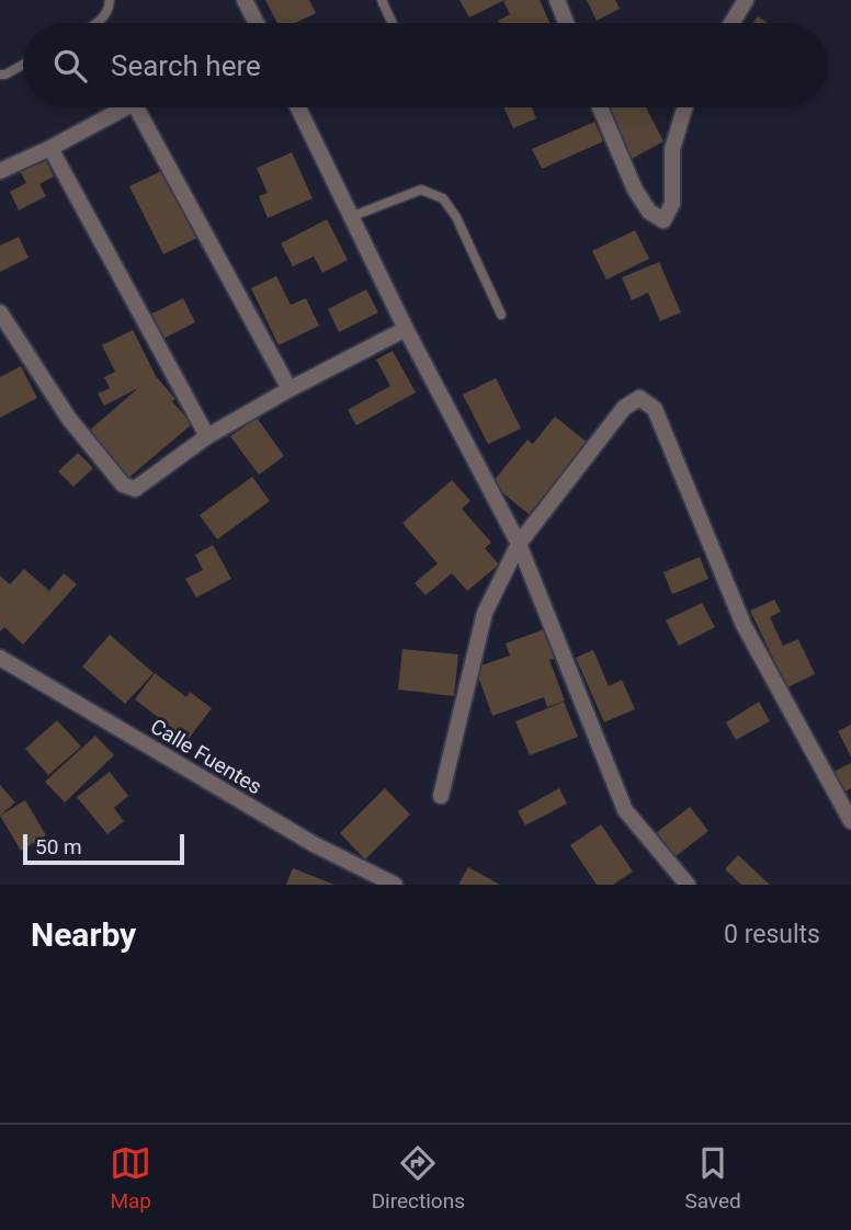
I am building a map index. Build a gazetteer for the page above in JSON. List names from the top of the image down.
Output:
{
  "streets": {
    "street": ["Calle Fuentes"]
  },
  "scale_bar": "50 m",
  "page": {
    "search": "Search here",
    "scale": "50 m",
    "heading": ["Nearby", "0 results"],
    "nav": ["Map", "Directions", "Saved"]
  }
}
